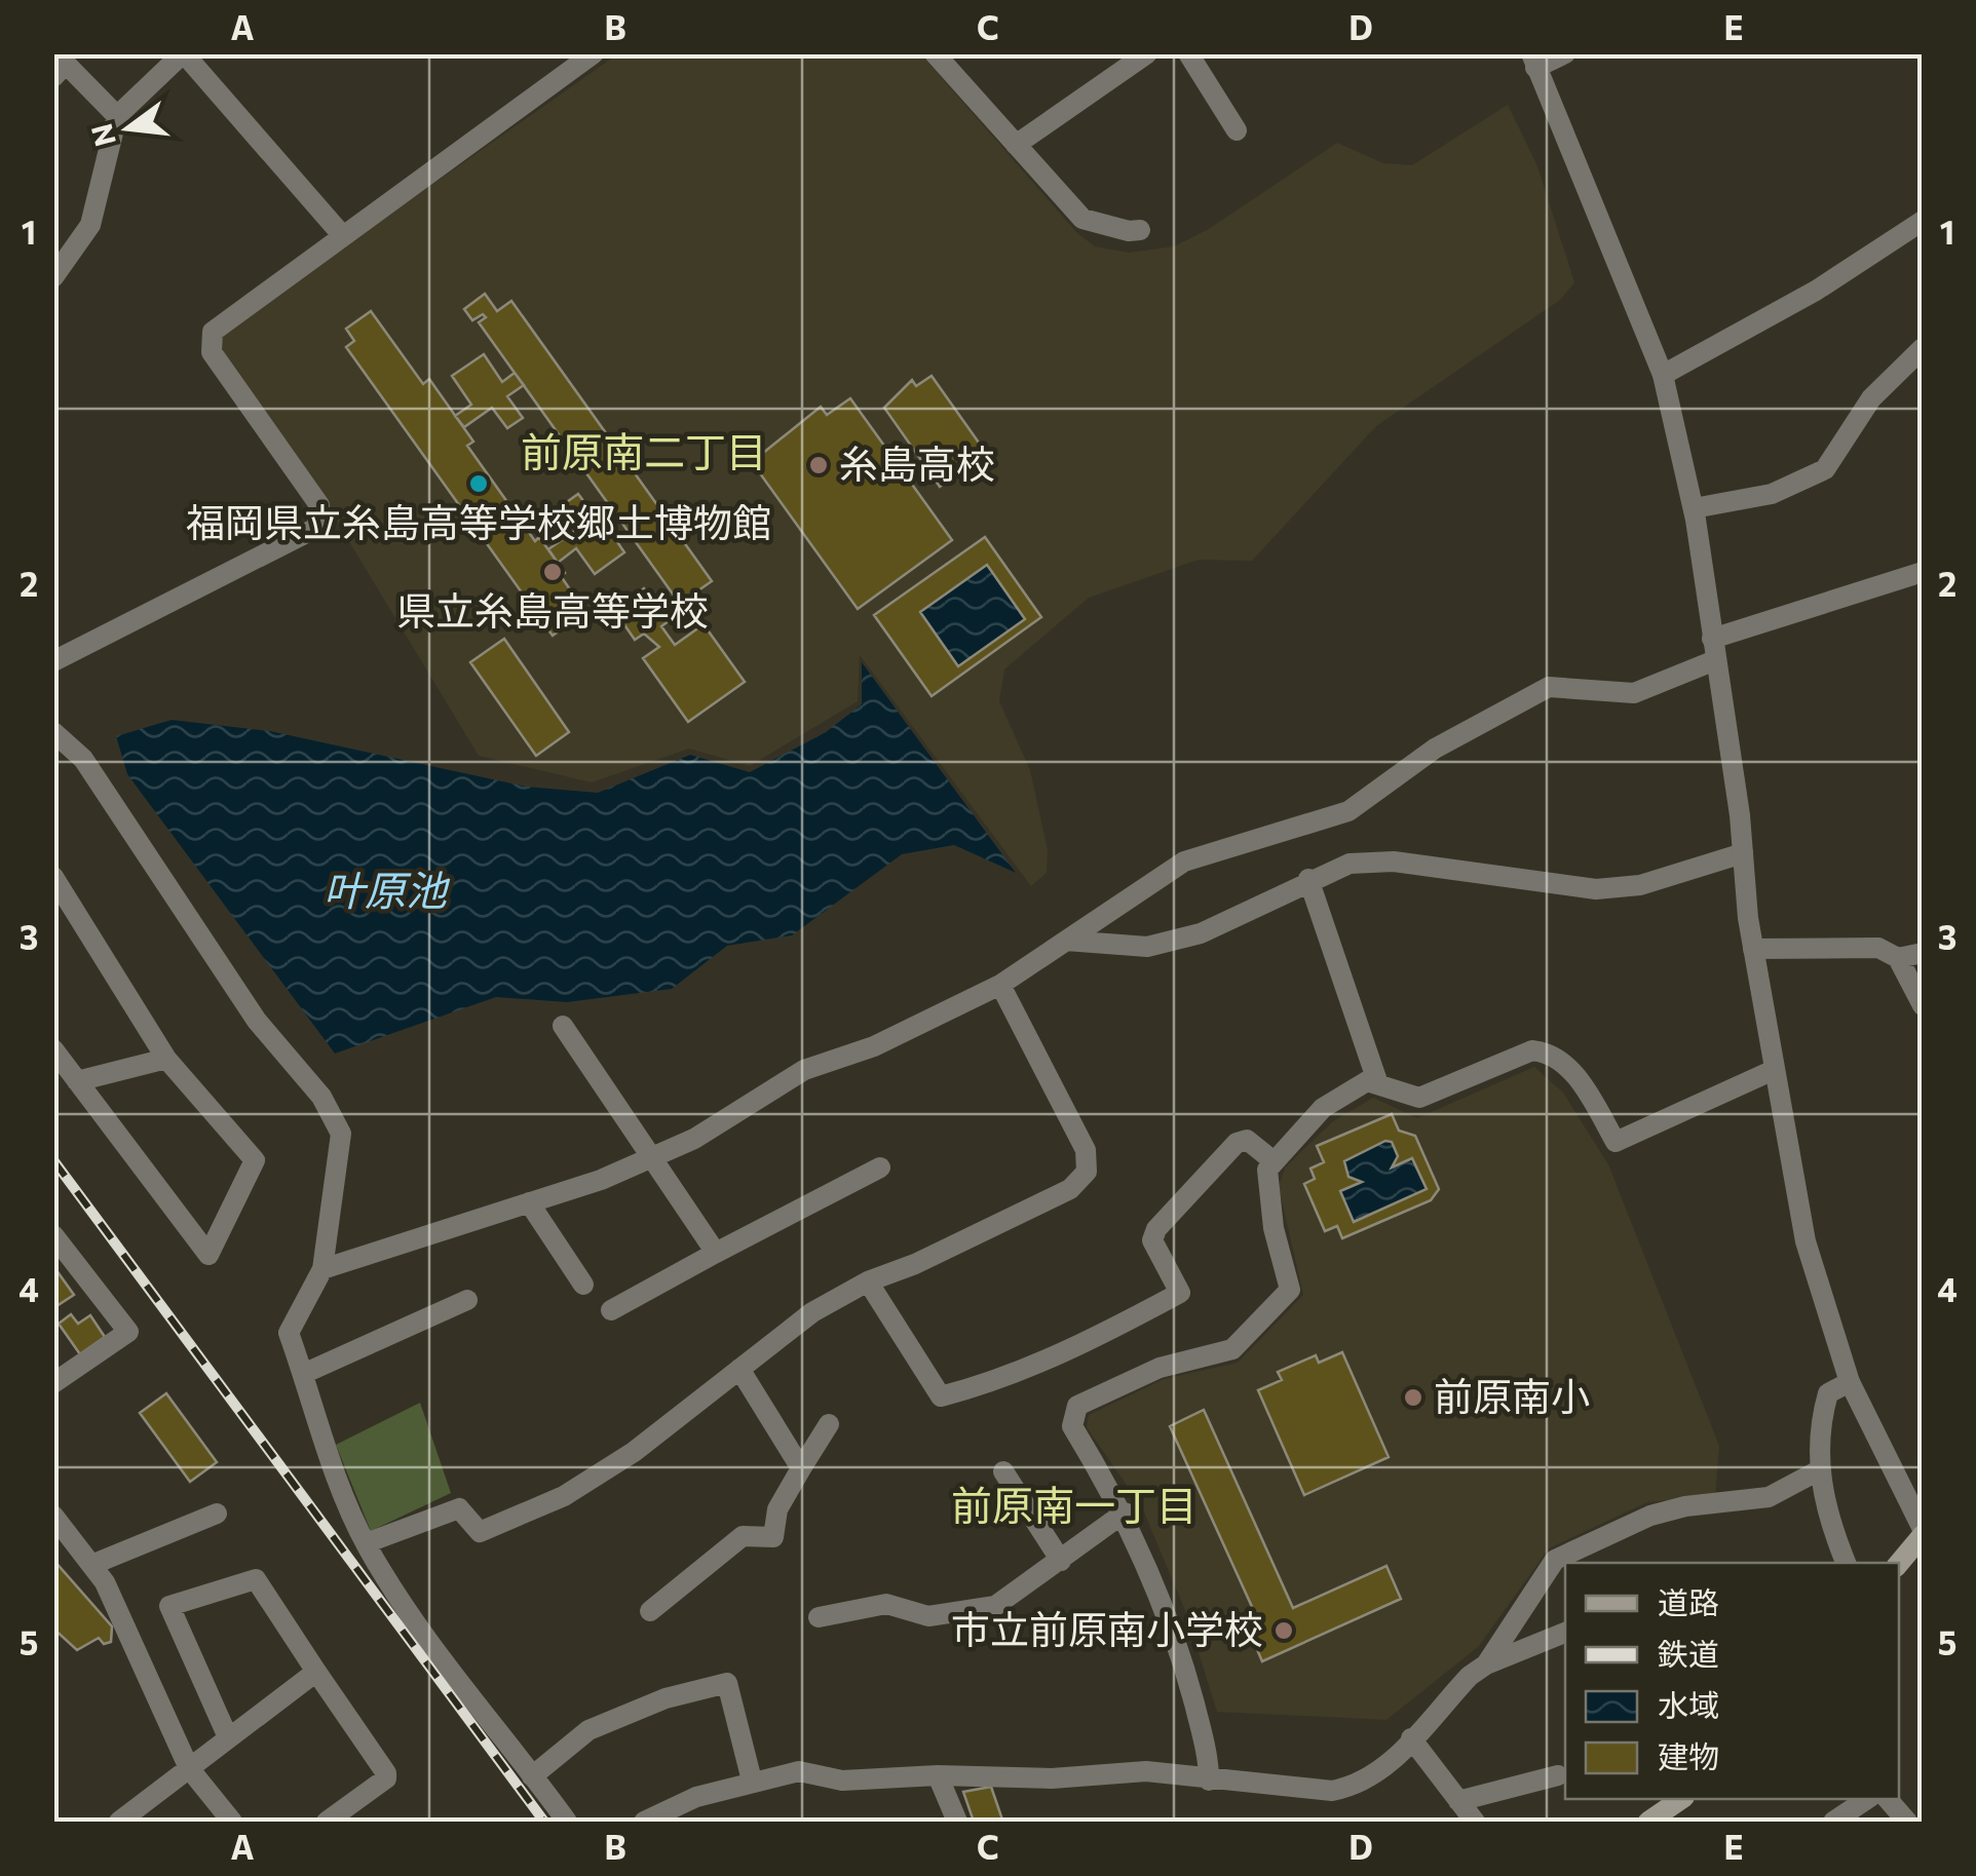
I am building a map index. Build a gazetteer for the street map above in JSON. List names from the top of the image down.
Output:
{
  "districts": ["前原南二丁目", "前原南一丁目"],
  "water": ["叶原池"],
  "places": [
    "糸島高校",
    "福岡県立糸島高等学校郷土博物館",
    "県立糸島高等学校",
    "前原南小",
    "市立前原南小学校"
  ],
  "legend": [
    "道路",
    "鉄道",
    "水域",
    "建物"
  ],
  "north": "left",
  "grid": {
    "columns": [
      "A",
      "B",
      "C",
      "D",
      "E"
    ],
    "rows": [
      "1",
      "2",
      "3",
      "4",
      "5"
    ]
  }
}
